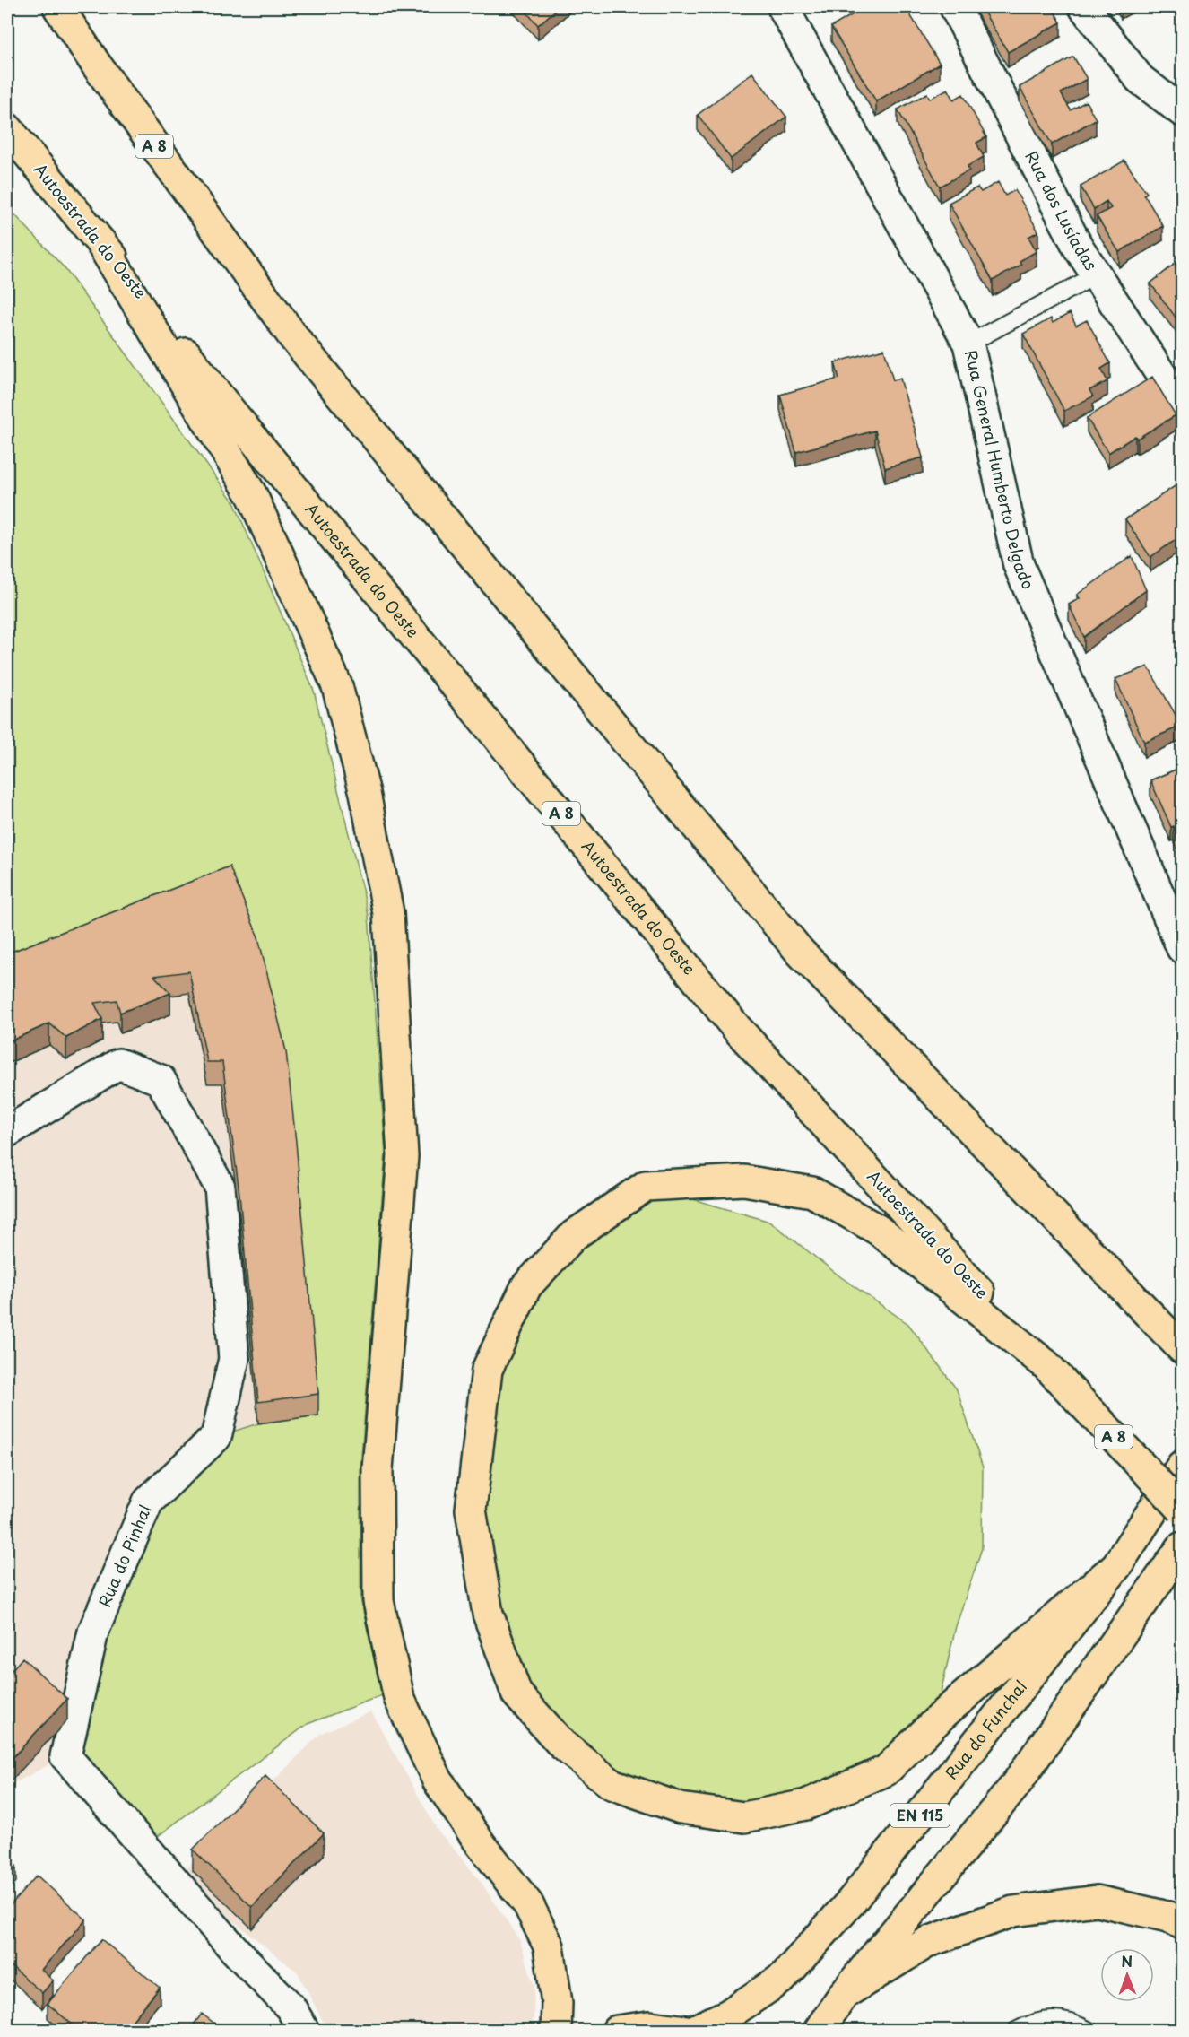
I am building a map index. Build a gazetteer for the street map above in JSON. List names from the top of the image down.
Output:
{
  "streets": {
    "main road": [
      "A 8",
      "Autoestrada do Oeste",
      "Rua do Funchal",
      "EN 115"
    ],
    "street": ["Rua dos Lusíadas", "Rua General Humberto Delgado", "Rua do Pinhal"]
  },
  "north": "top"
}
